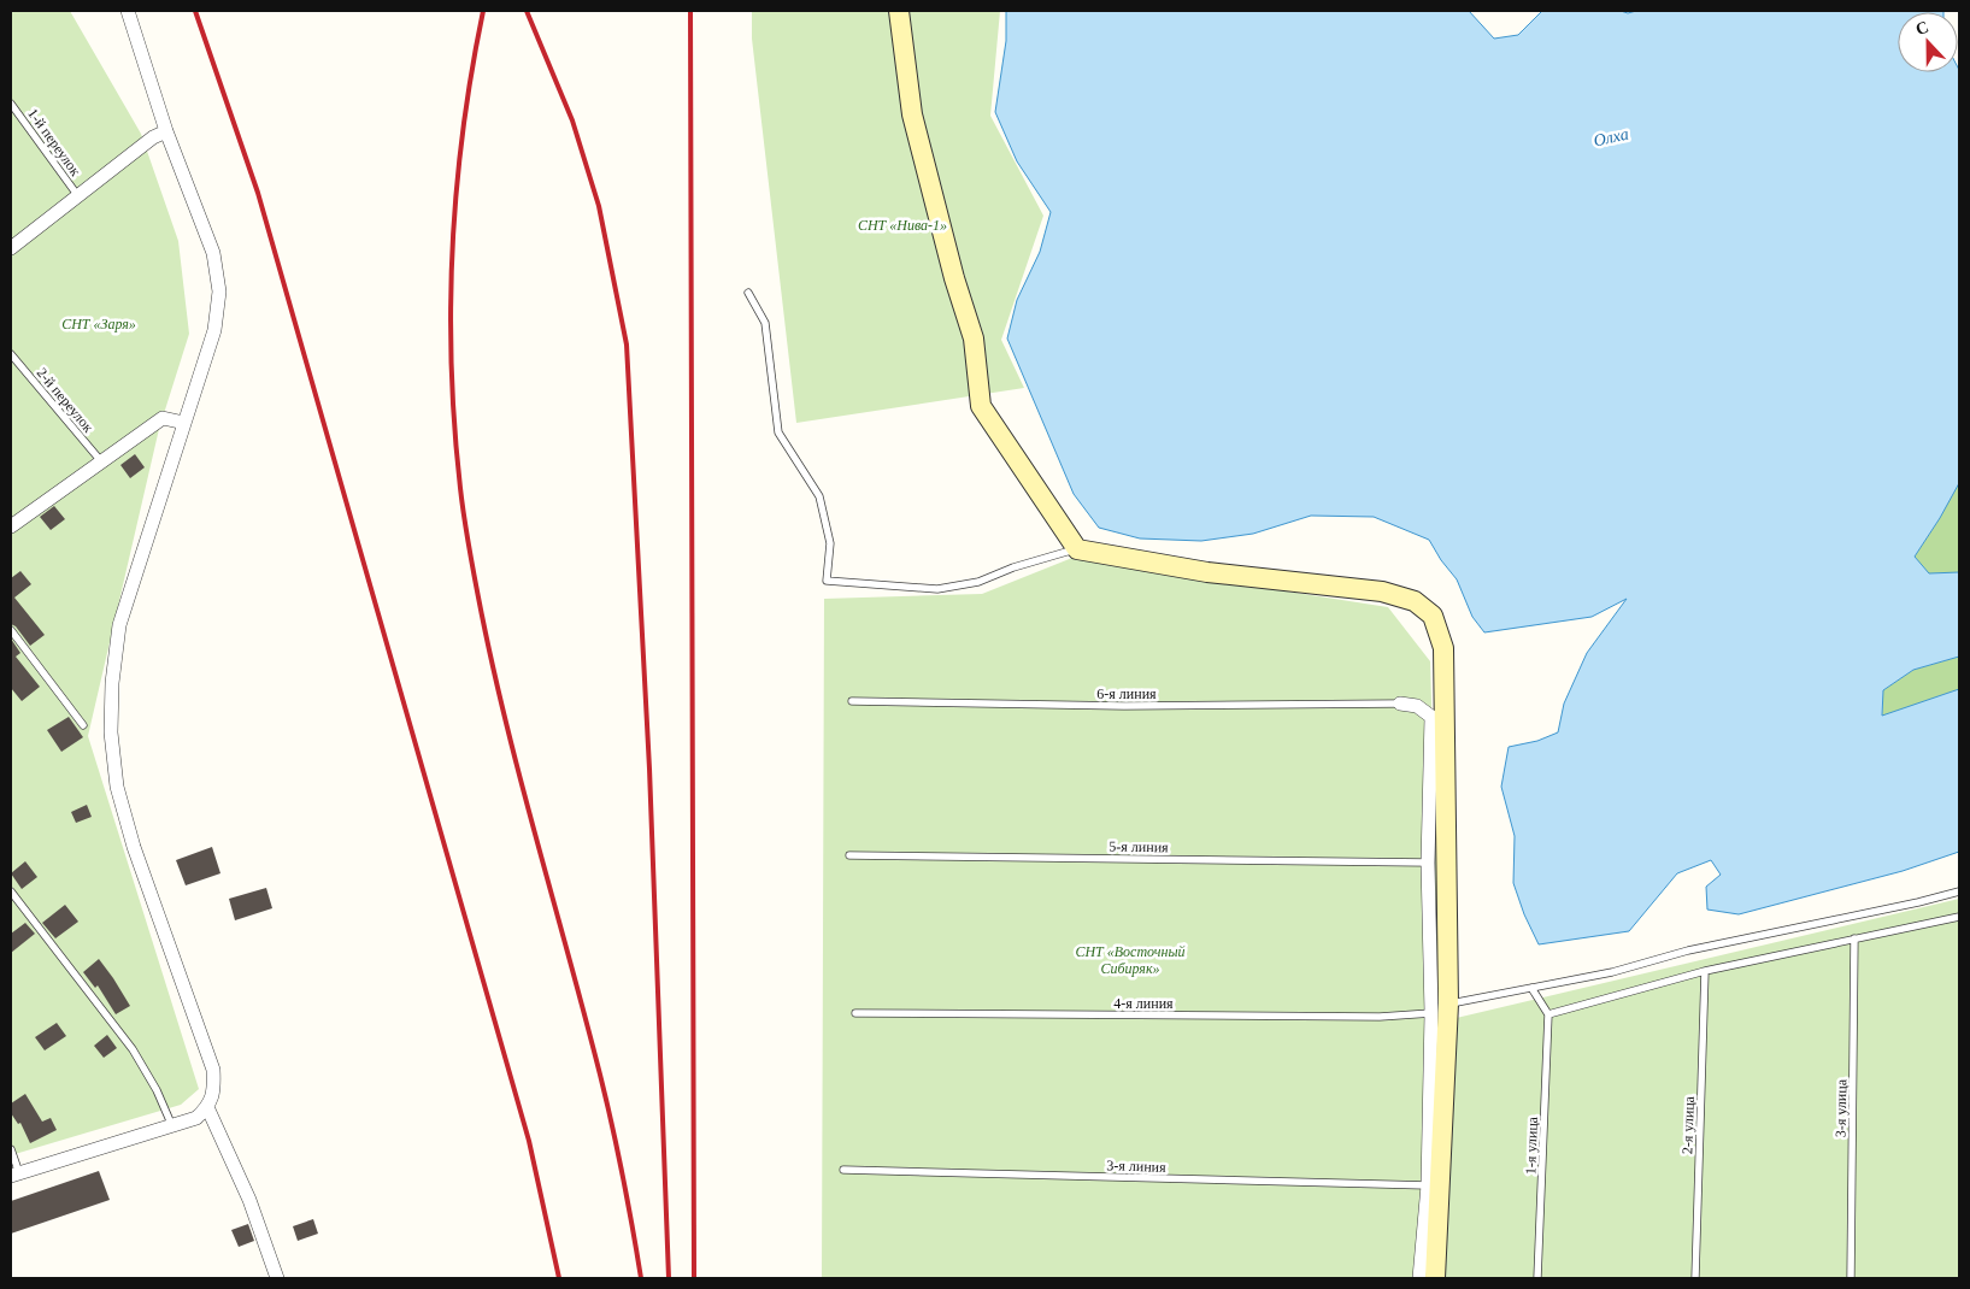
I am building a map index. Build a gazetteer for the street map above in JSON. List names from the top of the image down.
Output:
{
  "streets": {
    "lane": [
      "1-й переулок",
      "2-й переулок",
      "6-я линия",
      "5-я линия",
      "4-я линия",
      "3-я улица",
      "2-я улица",
      "1-я улица",
      "3-я линия"
    ]
  },
  "water": ["Олха"],
  "parks": ["СНТ «Нива-1»", "СНТ «Заря»", "СНТ «Восточный Сибиряк»"],
  "north": "top"
}
